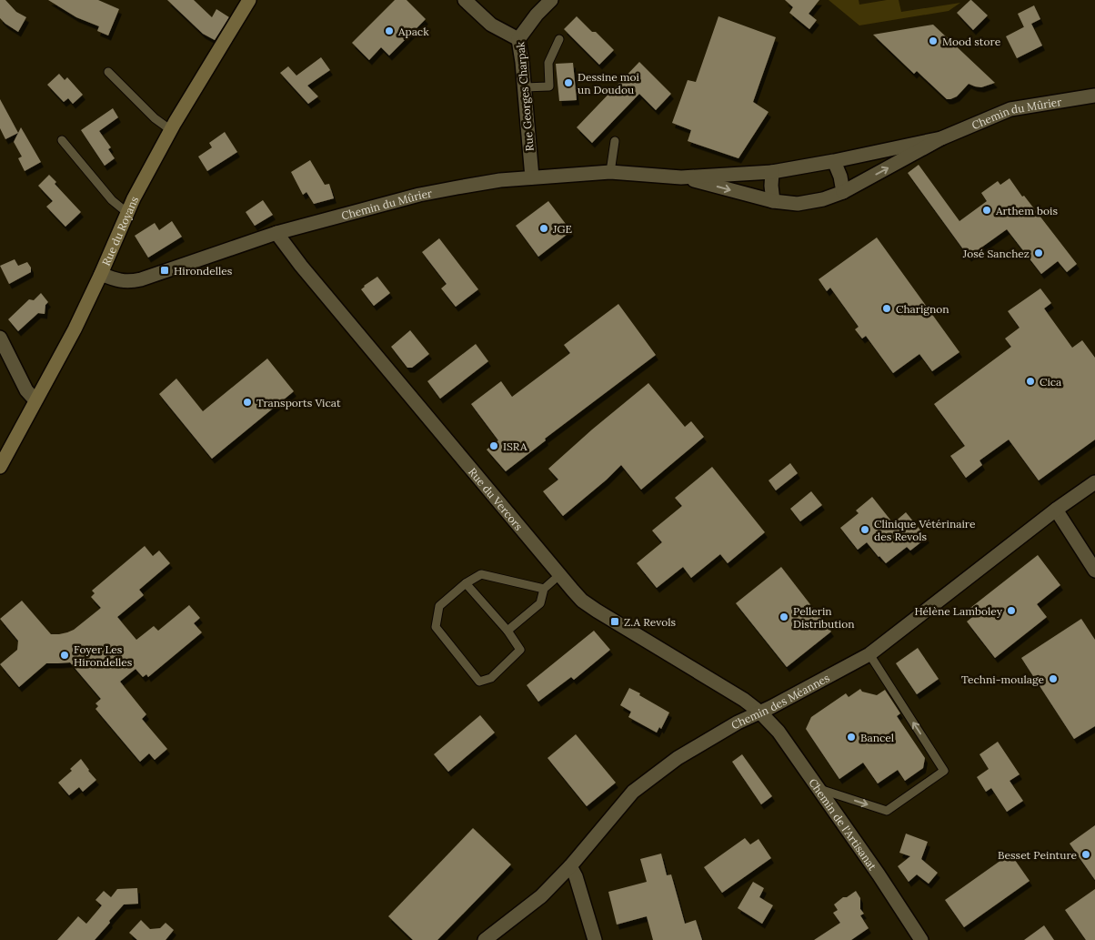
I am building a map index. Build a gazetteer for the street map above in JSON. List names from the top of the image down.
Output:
{
  "streets": {
    "street": [
      "Rue Georges Charpak",
      "Chemin du Mûrier",
      "Rue du Royans",
      "Rue du Vercors",
      "Chemin des Méannes",
      "Chemin de l'Artisanat"
    ]
  },
  "crossings": [
    ["Rue Georges Charpak", "Chemin du Mûrier"],
    ["Chemin du Mûrier", "Rue du Royans"],
    ["Chemin du Mûrier", "Rue du Vercors"],
    ["Rue du Vercors", "Chemin des Méannes"],
    ["Rue du Vercors", "Chemin de l'Artisanat"],
    ["Chemin des Méannes", "Chemin de l'Artisanat"]
  ],
  "places": {
    "other": [
      "Apack",
      "Mood store",
      "Dessine moi un Doudou",
      "Arthem bois",
      "JGE",
      "José Sanchez",
      "Charignon",
      "Cica",
      "Transports Vicat",
      "ISRA",
      "Clinique Vétérinaire des Revols",
      "Hélène Lamboley",
      "Pellerin Distribution",
      "Foyer Les Hirondelles",
      "Techni-moulage",
      "Bancel",
      "Besset Peinture"
    ],
    "transit": ["Hirondelles", "Z.A Revols"]
  }
}
